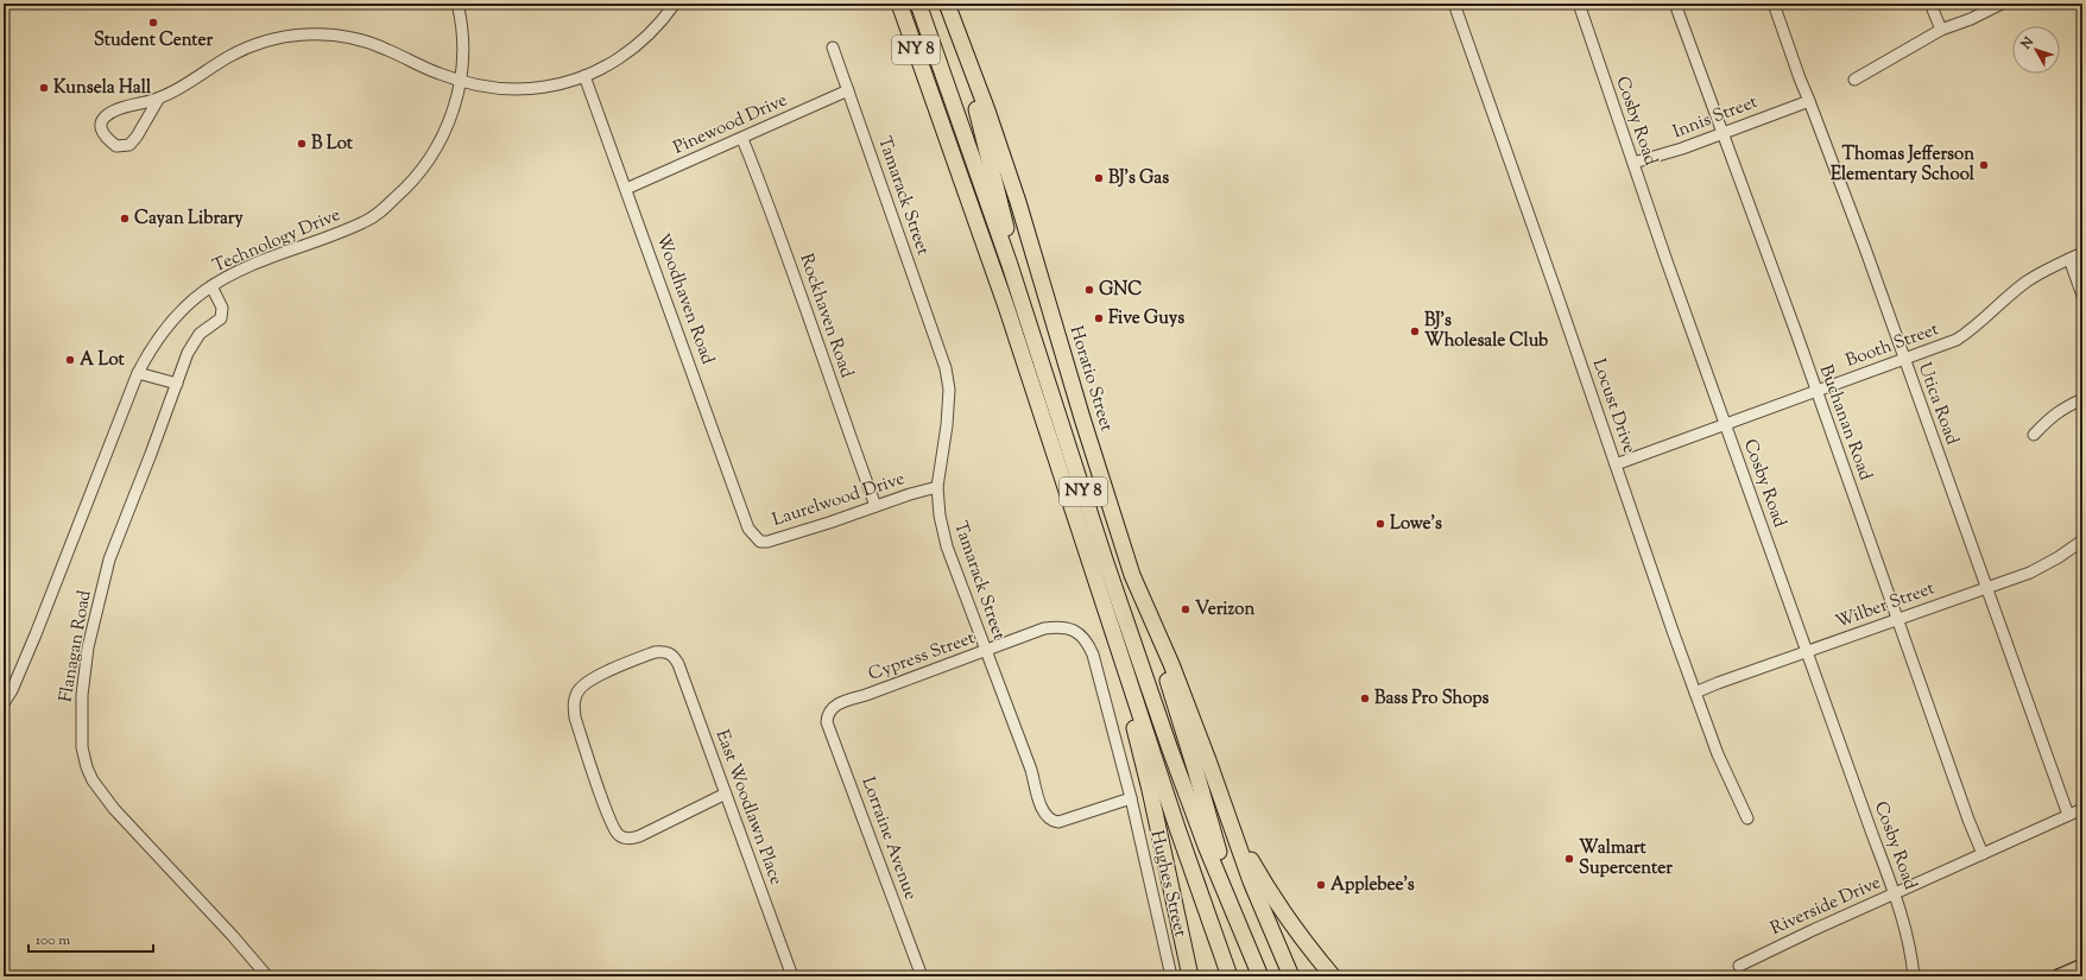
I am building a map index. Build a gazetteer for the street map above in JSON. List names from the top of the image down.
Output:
{
  "streets": {
    "highway": ["NY 8", "Horatio Street"],
    "street": [
      "Innis Street",
      "Cosby Road",
      "Pinewood Drive",
      "Tamarack Street",
      "Technology Drive",
      "Woodhaven Road",
      "Rockhaven Road",
      "Booth Street",
      "Utica Road",
      "Locust Drive",
      "Buchanan Road",
      "Laurelwood Drive",
      "Wilber Street",
      "Flanagan Road",
      "Cypress Street",
      "East Woodlawn Place",
      "Lorraine Avenue",
      "Hughes Street",
      "Riverside Drive"
    ]
  },
  "crossings": [
    ["Innis Street", "Cosby Road"],
    ["Innis Street", "Utica Road"],
    ["Innis Street", "Buchanan Road"],
    ["Cosby Road", "Booth Street"],
    ["Cosby Road", "Wilber Street"],
    ["Cosby Road", "Riverside Drive"],
    ["Pinewood Drive", "Tamarack Street"],
    ["Pinewood Drive", "Woodhaven Road"],
    ["Pinewood Drive", "Rockhaven Road"],
    ["Tamarack Street", "Laurelwood Drive"],
    ["Tamarack Street", "Cypress Street"],
    ["Tamarack Street", "Hughes Street"],
    ["Technology Drive", "Flanagan Road"],
    ["Woodhaven Road", "Laurelwood Drive"],
    ["Rockhaven Road", "Laurelwood Drive"],
    ["Booth Street", "Utica Road"],
    ["Booth Street", "Locust Drive"],
    ["Booth Street", "Buchanan Road"],
    ["Utica Road", "Wilber Street"],
    ["Utica Road", "Riverside Drive"],
    ["Locust Drive", "Wilber Street"],
    ["Buchanan Road", "Wilber Street"],
    ["Buchanan Road", "Riverside Drive"],
    ["Cypress Street", "Lorraine Avenue"],
    ["Cypress Street", "Hughes Street"]
  ],
  "places": [
    "Student Center",
    "Kunsela Hall",
    "B Lot",
    "Thomas Jefferson Elementary School",
    "BJ's Gas",
    "Cayan Library",
    "GNC",
    "Five Guys",
    "BJ's Wholesale Club",
    "A Lot",
    "Lowe's",
    "Verizon",
    "Bass Pro Shops",
    "Walmart Supercenter",
    "Applebee's"
  ],
  "scale_bar": "100 m",
  "north": "top left"
}
